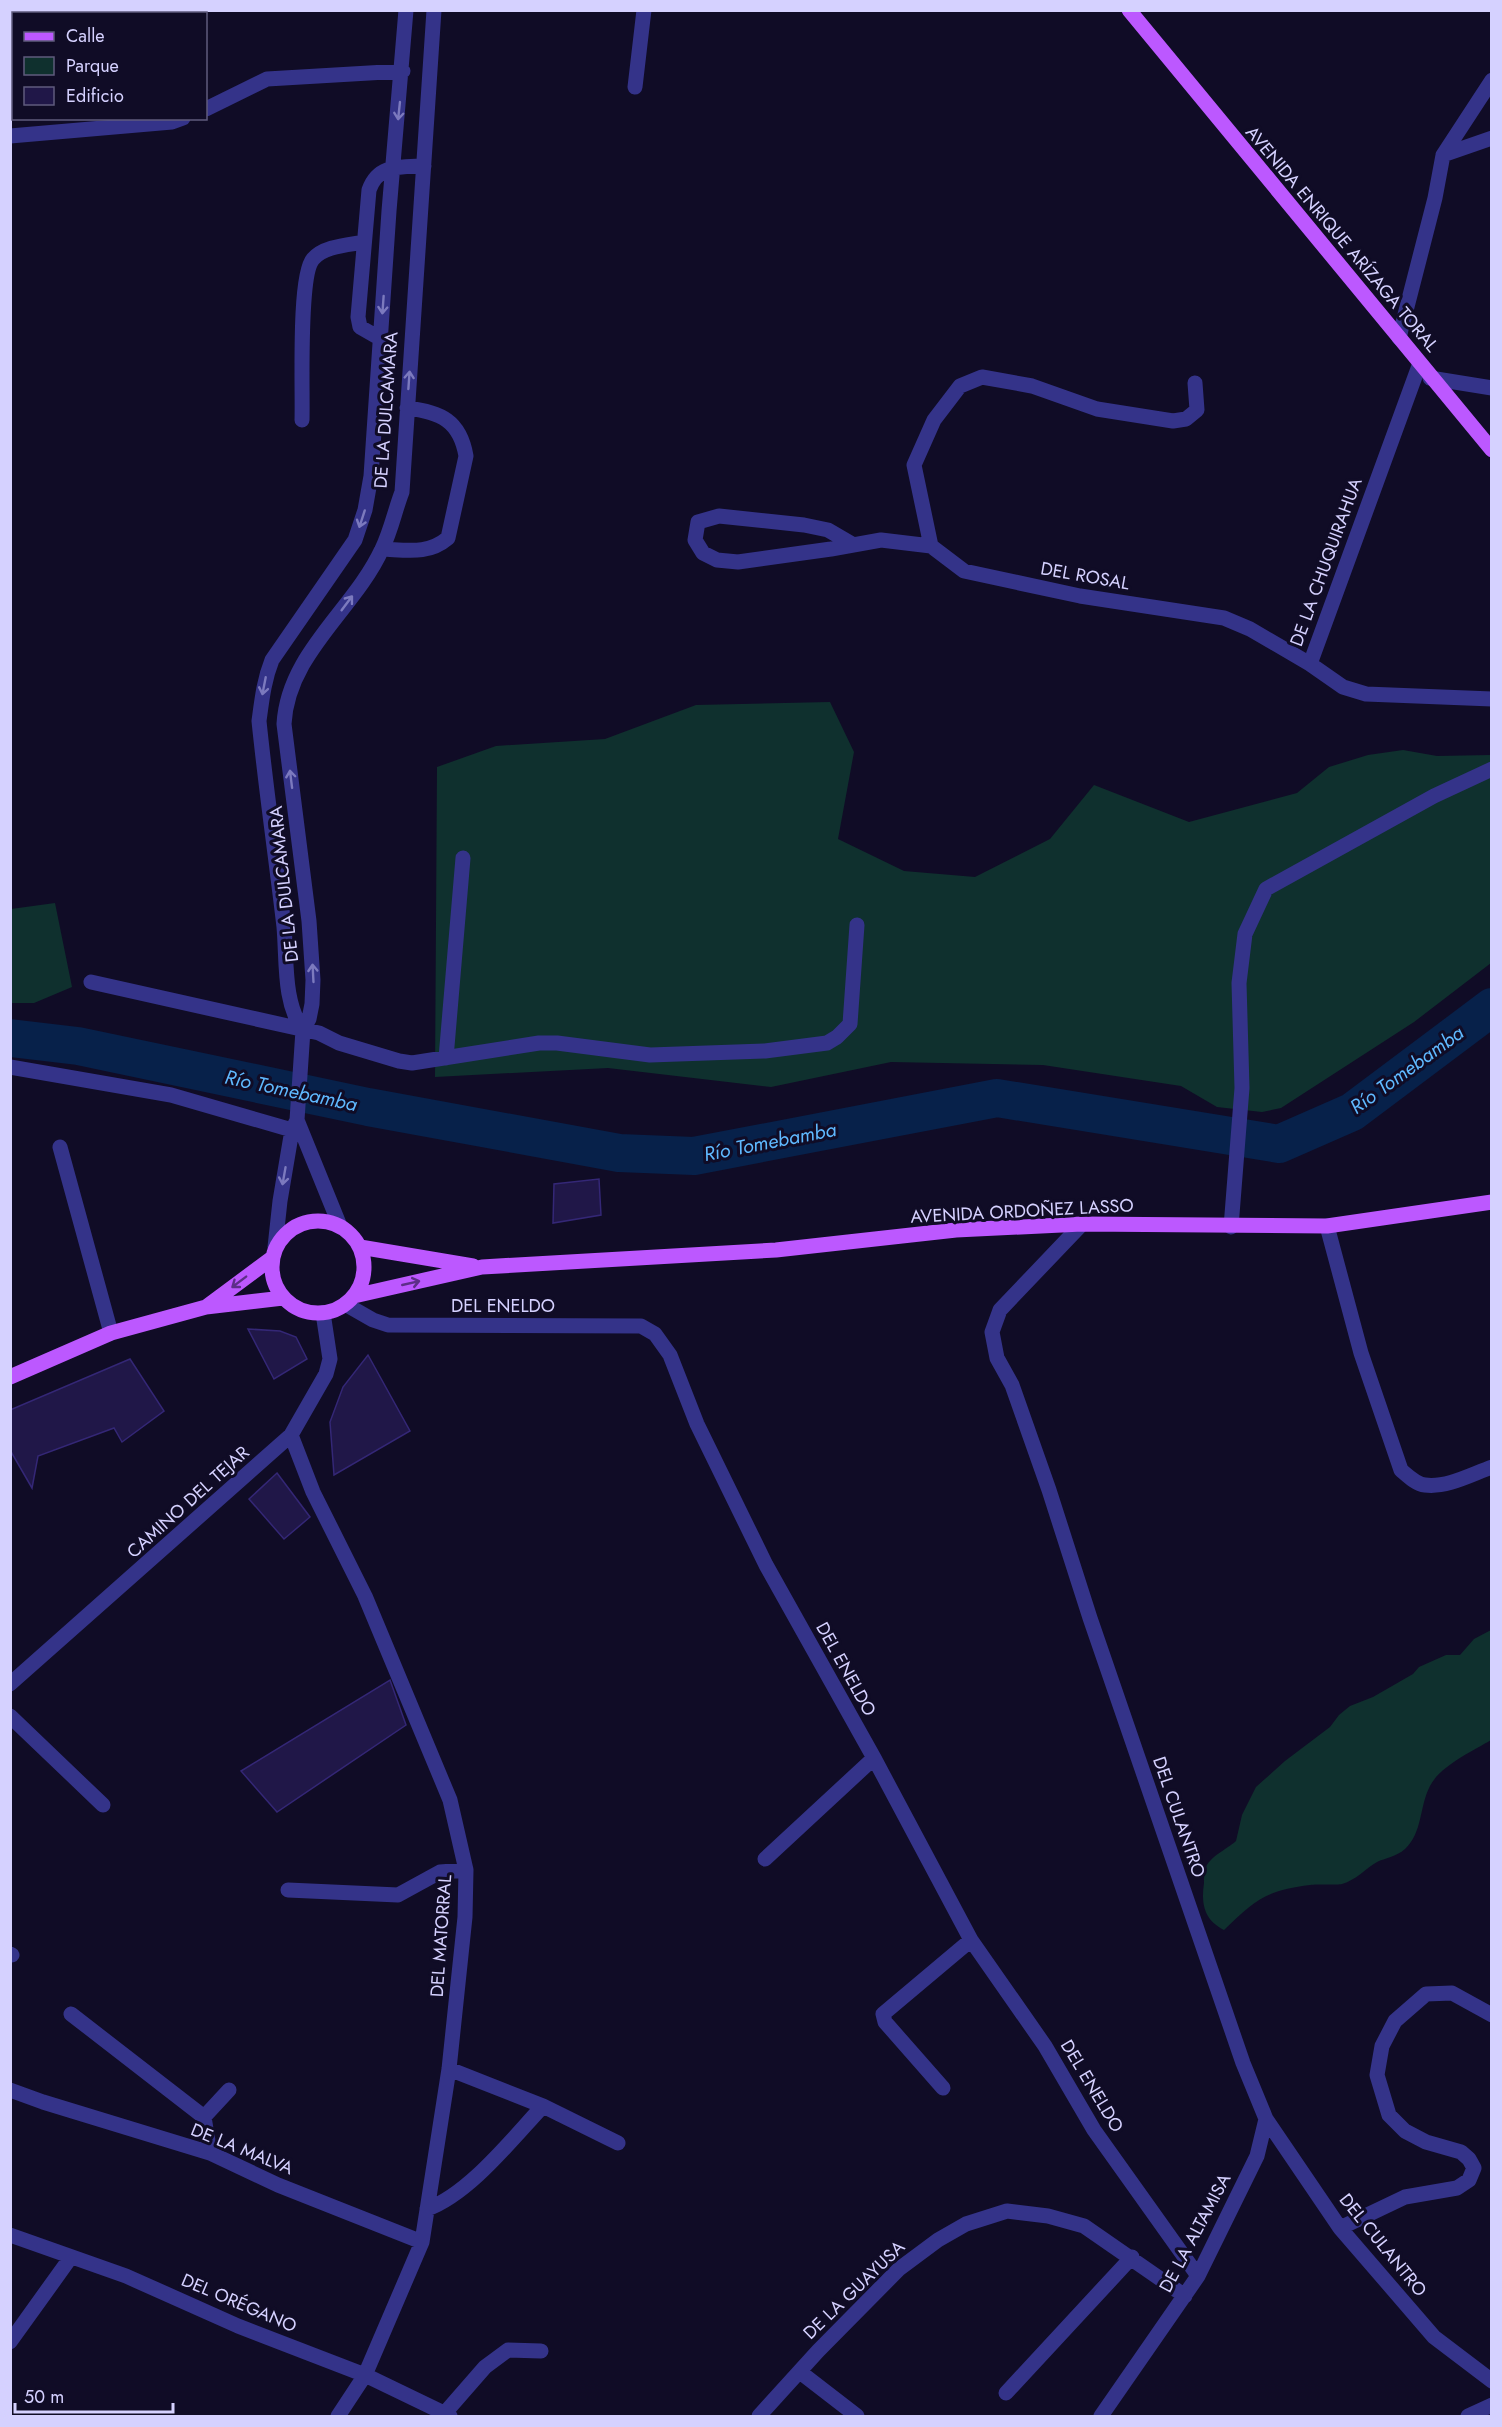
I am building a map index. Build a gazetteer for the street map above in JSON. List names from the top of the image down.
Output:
{
  "streets": {
    "main road": ["AVENIDA ENRIQUE ARÍZAGA TORAL", "AVENIDA ORDOÑEZ LASSO"],
    "street": [
      "DE LA DULCAMARA",
      "DE LA CHUQUIRAHUA",
      "DEL ROSAL",
      "DEL ENELDO",
      "CAMINO DEL TEJAR",
      "DEL CULANTRO",
      "DEL MATORRAL",
      "DE LA MALVA",
      "DE LA ALTAMISA",
      "DE LA GUAYUSA",
      "DEL ORÉGANO"
    ]
  },
  "crossings": [
    ["AVENIDA ENRIQUE ARÍZAGA TORAL", "DE LA CHUQUIRAHUA"],
    ["DE LA DULCAMARA", "AVENIDA ORDOÑEZ LASSO"],
    ["DE LA DULCAMARA", "DEL ENELDO"],
    ["DE LA DULCAMARA", "CAMINO DEL TEJAR"],
    ["DE LA CHUQUIRAHUA", "DEL ROSAL"],
    ["AVENIDA ORDOÑEZ LASSO", "DEL ENELDO"],
    ["AVENIDA ORDOÑEZ LASSO", "CAMINO DEL TEJAR"],
    ["AVENIDA ORDOÑEZ LASSO", "DEL CULANTRO"],
    ["DEL ENELDO", "CAMINO DEL TEJAR"],
    ["DEL ENELDO", "DE LA ALTAMISA"],
    ["CAMINO DEL TEJAR", "DEL MATORRAL"],
    ["DEL CULANTRO", "DE LA ALTAMISA"],
    ["DEL MATORRAL", "DE LA MALVA"],
    ["DEL MATORRAL", "DEL ORÉGANO"],
    ["DE LA ALTAMISA", "DE LA GUAYUSA"]
  ],
  "water": ["Río Tomebamba"],
  "legend": ["Calle", "Parque", "Edificio"],
  "scale_bar": "50 m"
}
